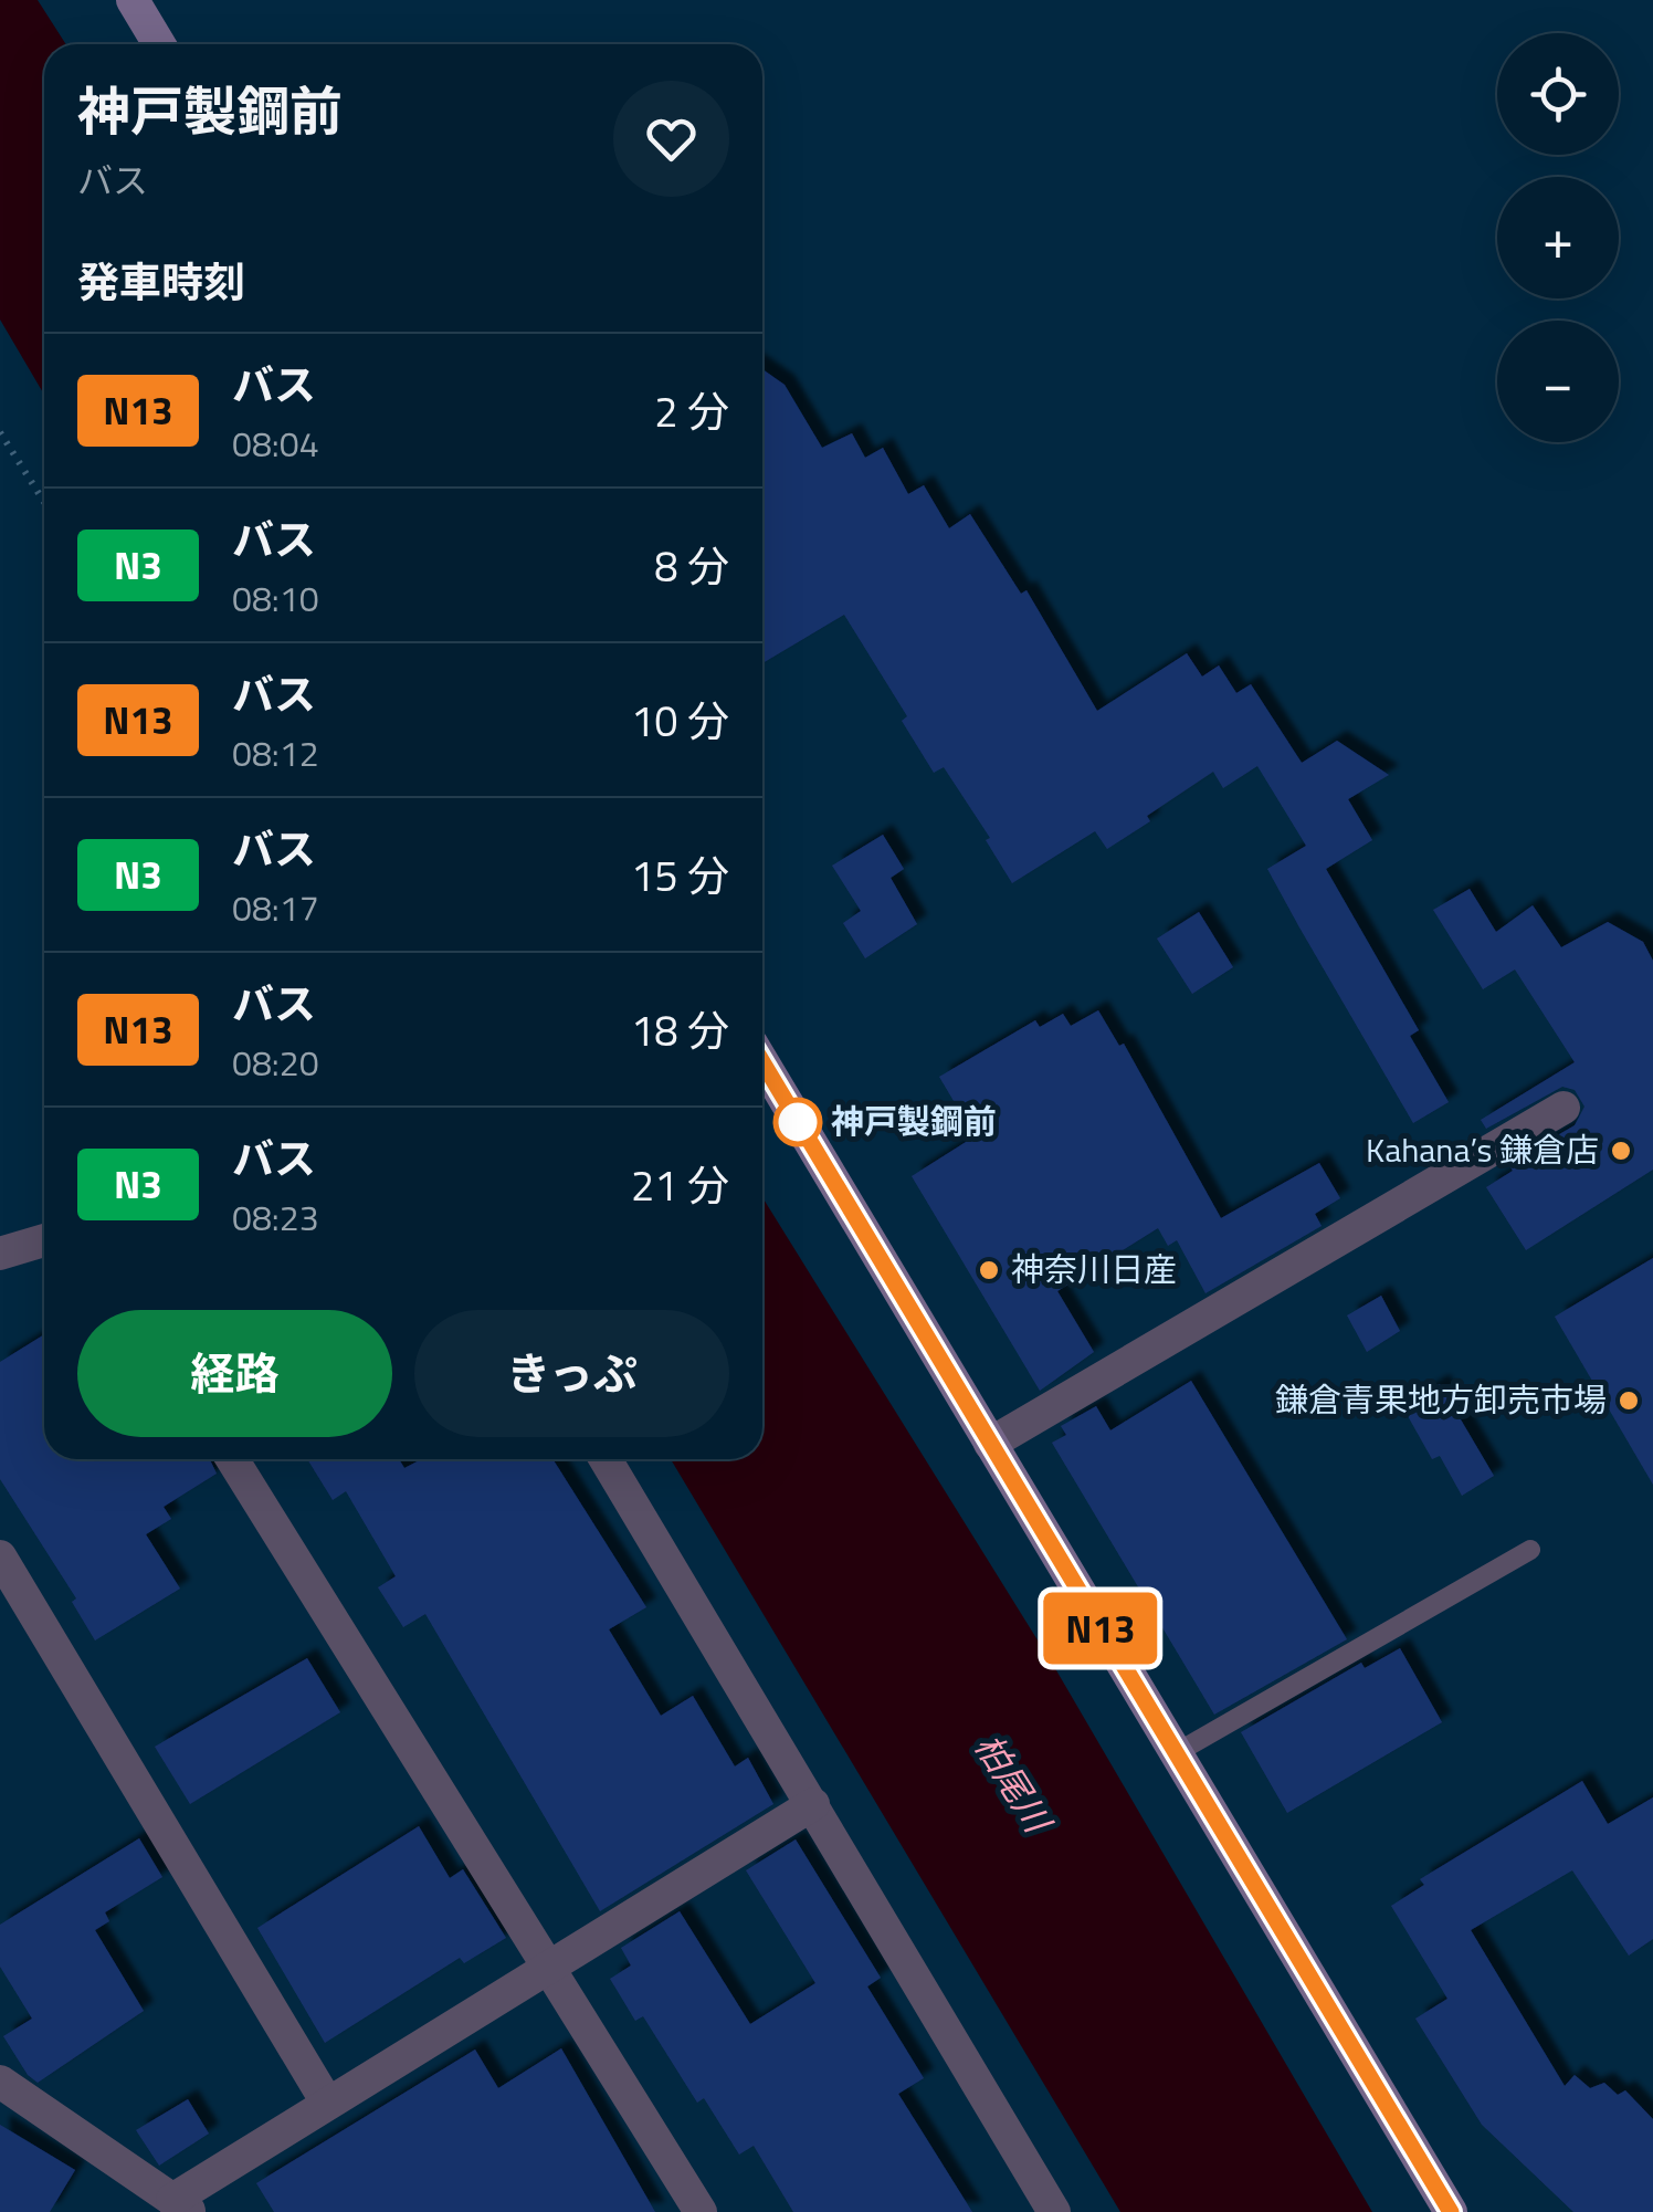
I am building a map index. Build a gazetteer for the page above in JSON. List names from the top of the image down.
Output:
{
  "water": ["柏尾川"],
  "places": [
    "神戸製鋼前",
    "Kahana’s 鎌倉店",
    "神奈川日産",
    "鎌倉青果地方卸売市場"
  ],
  "lines": ["bus line N13"],
  "page": {
    "on_map": "N13",
    "map_buttons": ["+", "−"],
    "heading": [
      ["神戸製鋼前", "バス"],
      "発車時刻"
    ],
    "list": [
      {
        "mark": "N13",
        "name": "バス",
        "note": "08:04",
        "value": "2 分"
      },
      {
        "mark": "N3",
        "name": "バス",
        "note": "08:10",
        "value": "8 分"
      },
      {
        "mark": "N13",
        "name": "バス",
        "note": "08:12",
        "value": "10 分"
      },
      {
        "mark": "N3",
        "name": "バス",
        "note": "08:17",
        "value": "15 分"
      },
      {
        "mark": "N13",
        "name": "バス",
        "note": "08:20",
        "value": "18 分"
      },
      {
        "mark": "N3",
        "name": "バス",
        "note": "08:23",
        "value": "21 分"
      }
    ],
    "buttons": ["経路", "きっぷ"]
  }
}
